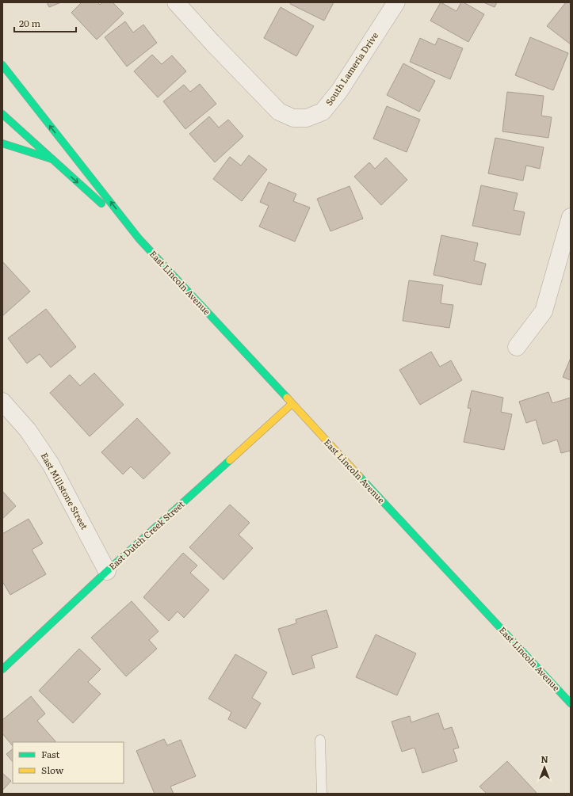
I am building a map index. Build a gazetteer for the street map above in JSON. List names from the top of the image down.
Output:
{
  "streets": {
    "main road": ["East Lincoln Avenue", "East Dutch Creek Street"],
    "street": ["South Lameria Drive", "East Millstone Street"]
  },
  "crossings": [
    ["East Lincoln Avenue", "East Dutch Creek Street"],
    ["East Millstone Street", "East Dutch Creek Street"]
  ],
  "legend": ["Fast", "Slow"],
  "scale_bar": "20 m",
  "north": "top"
}
